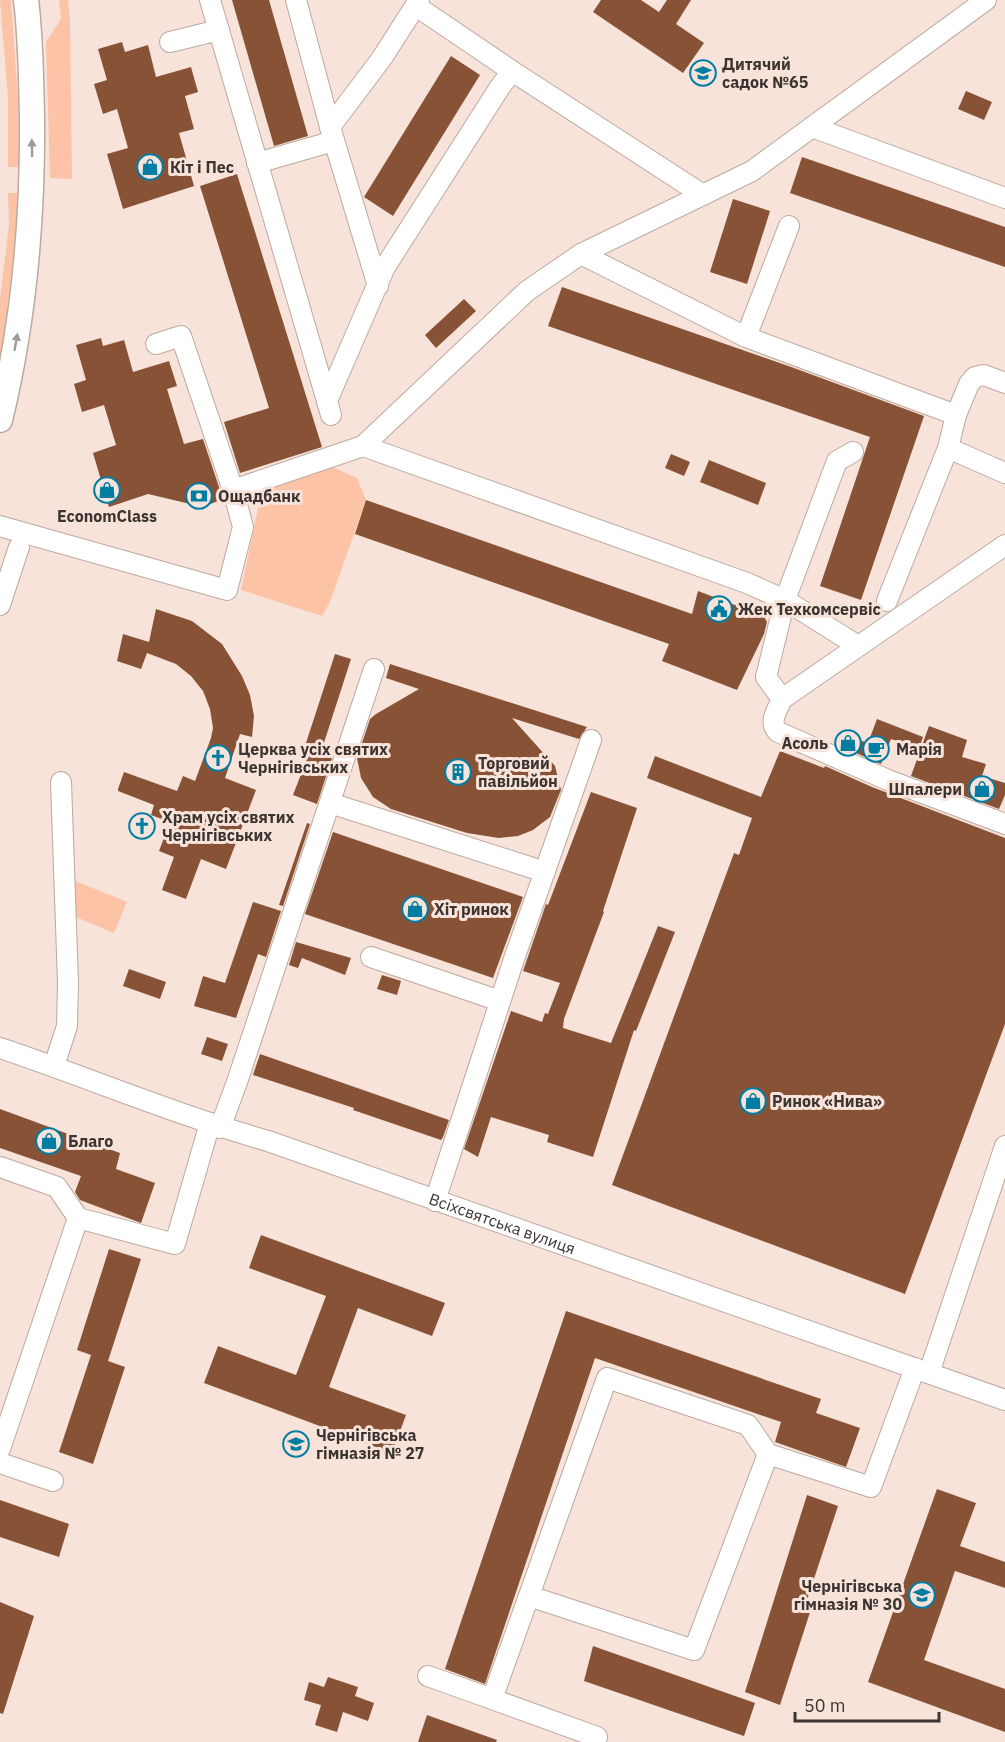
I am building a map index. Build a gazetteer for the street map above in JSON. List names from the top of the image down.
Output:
{
  "streets": {
    "street": ["Всіхсвятська вулиця"]
  },
  "places": {
    "school or university": ["Дитячий садок №65", "Чернігівська гімназія № 27", "Чернігівська гімназія № 30"],
    "shop": [
      "Кіт і Пес",
      "EconomClass",
      "Асоль",
      "Шпалери",
      "Хіт ринок",
      "Ринок «Нива»",
      "Благо"
    ],
    "bank": ["Ощадбанк"],
    "public building": ["Жек Техкомсервіс"],
    "cafe": ["Марія"],
    "church": ["Церква усіх святих Чернігівських", "Храм усіх святих Чернігівських"],
    "building": ["Торговий павільйон"]
  },
  "scale_bar": "50 m"
}
